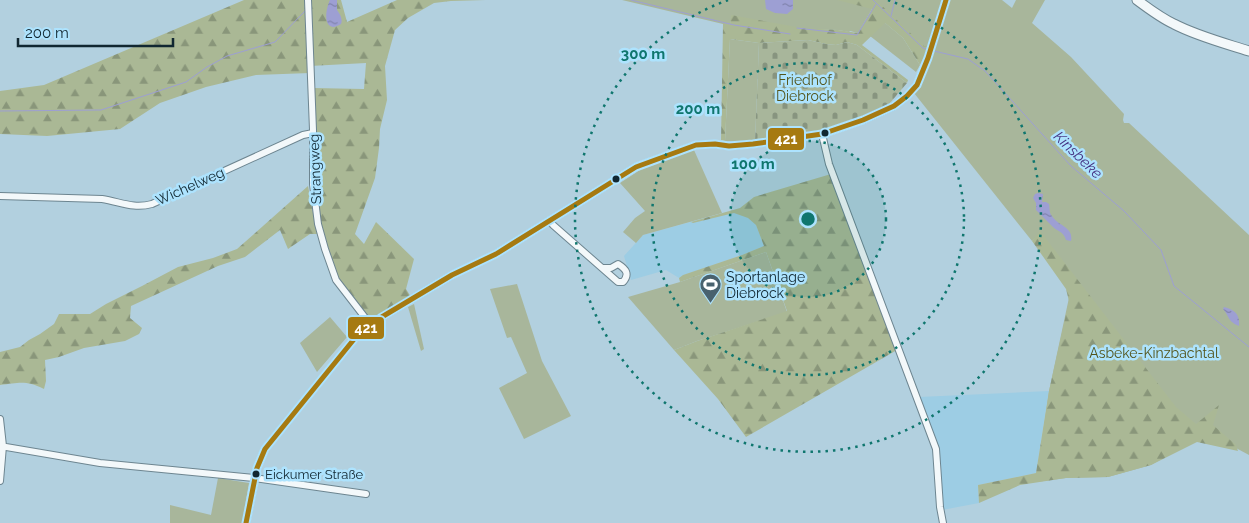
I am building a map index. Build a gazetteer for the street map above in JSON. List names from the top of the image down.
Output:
{
  "streets": {
    "street": ["Strangweg", "Wichelweg"]
  },
  "crossings": [
    ["Strangweg", "Wichelweg"]
  ],
  "water": ["Kinsbeke"],
  "parks": ["Friedhof Diebrock", "Asbeke-Kinzbachtal"],
  "places": {
    "sports": ["Sportanlage Diebrock"],
    "other": ["Eickumer Straße"]
  },
  "lines": ["transit line 421"],
  "scale_bar": "200 m",
  "rings": ["300 m", "200 m", "100 m"]
}
